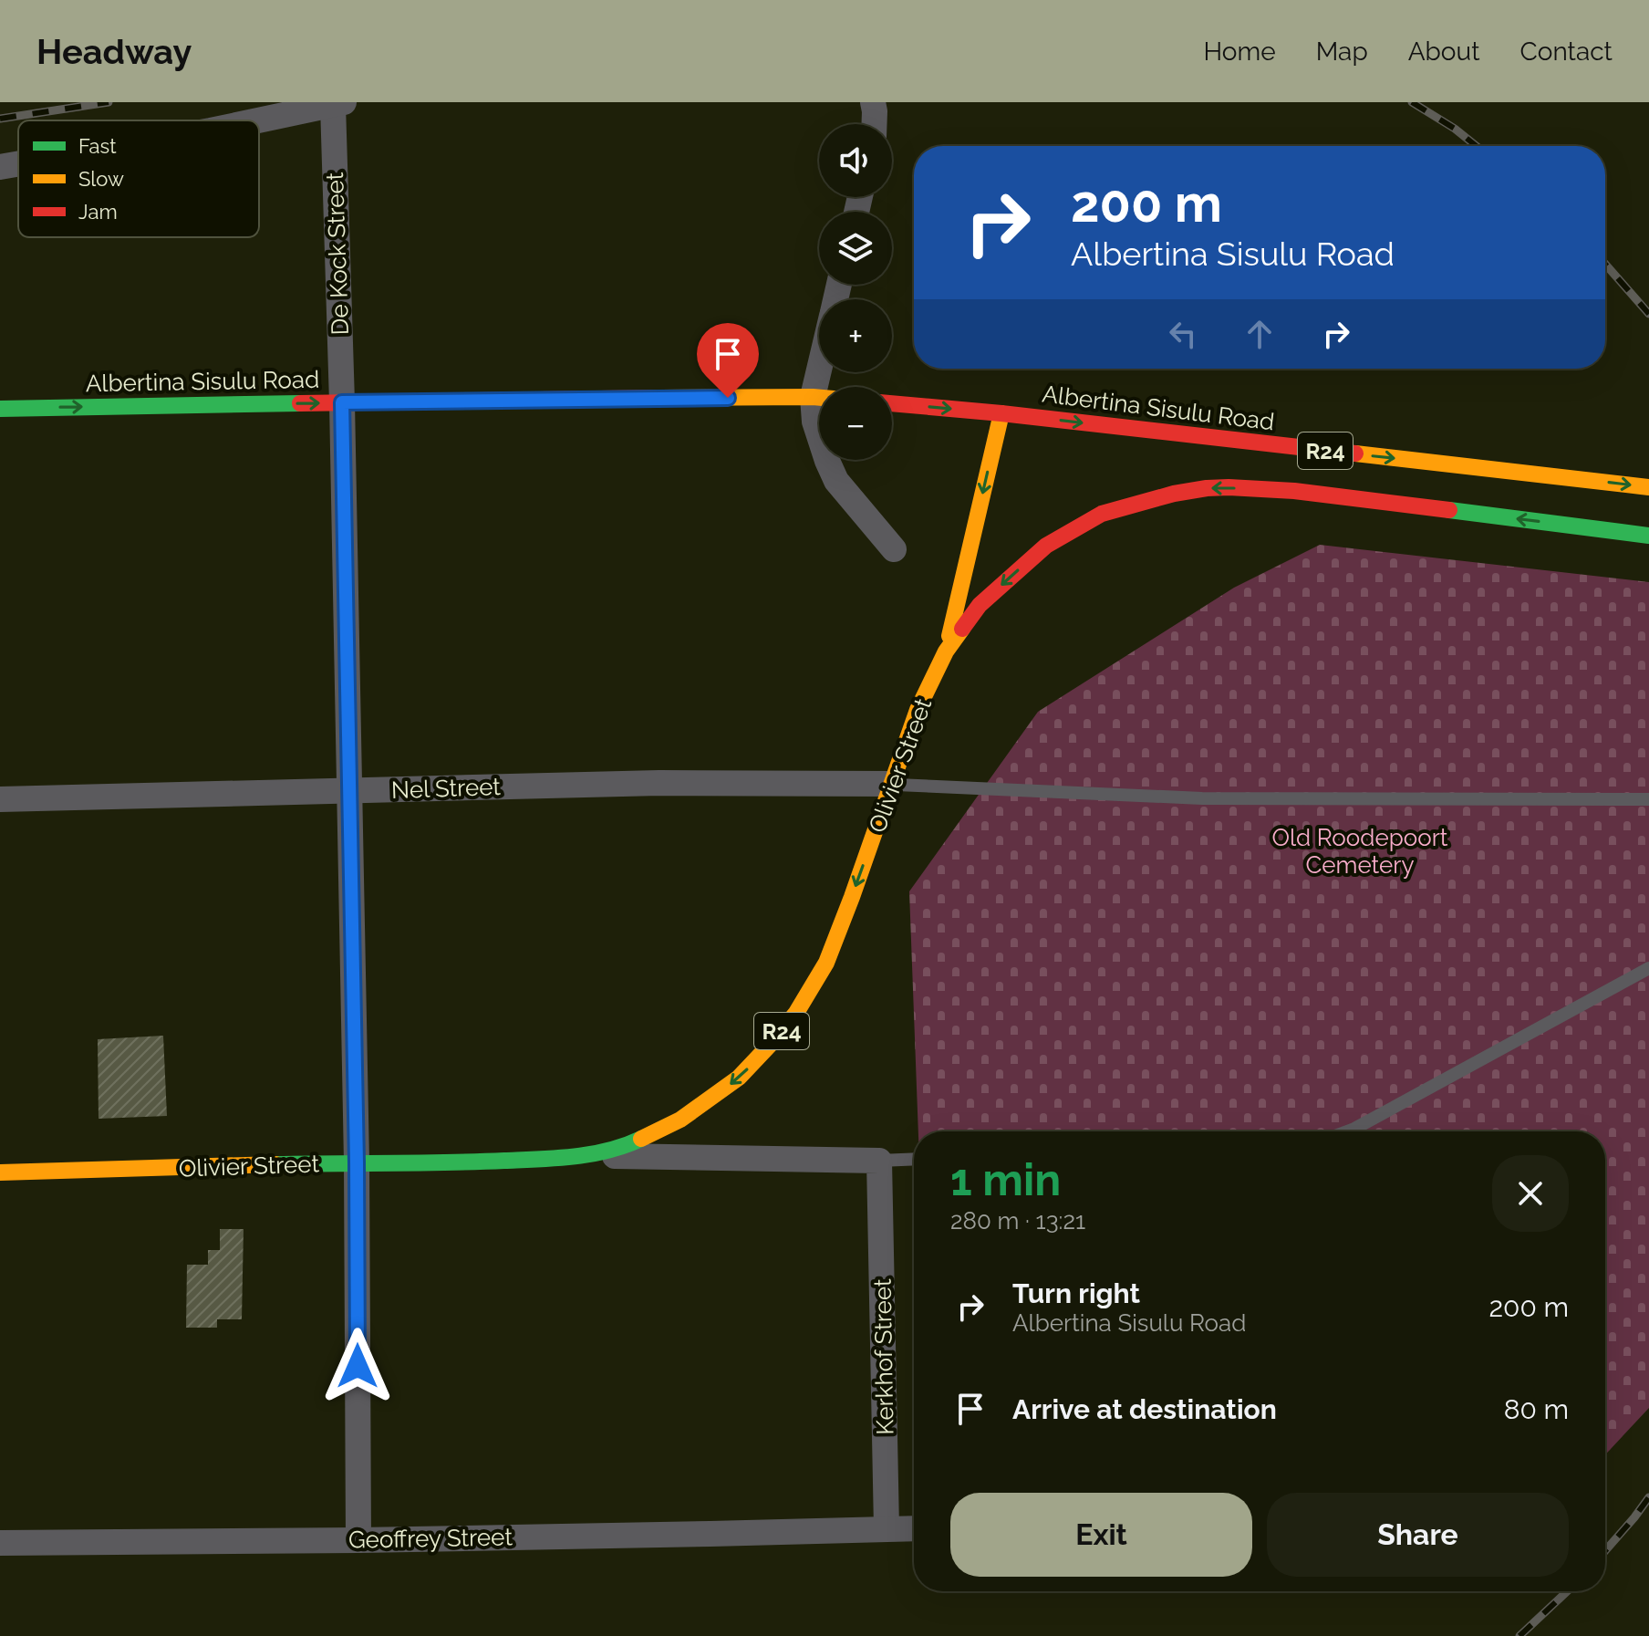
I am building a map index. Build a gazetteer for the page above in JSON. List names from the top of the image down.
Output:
{
  "streets": {
    "main road": ["Albertina Sisulu Road", "R24", "Olivier Street"],
    "street": [
      "De Kock Street",
      "Nel Street",
      "Kerkhof Street",
      "Geoffrey Street"
    ]
  },
  "crossings": [
    ["De Kock Street", "Albertina Sisulu Road"],
    ["De Kock Street", "Olivier Street"],
    ["De Kock Street", "Nel Street"],
    ["De Kock Street", "Geoffrey Street"],
    ["Olivier Street", "Nel Street"],
    ["Olivier Street", "Kerkhof Street"],
    ["Kerkhof Street", "Geoffrey Street"]
  ],
  "one_way": ["Albertina Sisulu Road", "Olivier Street"],
  "parks": ["Old Roodepoort Cemetery"],
  "legend": ["Fast", "Slow", "Jam"],
  "page": {
    "header": "Headway",
    "nav": [
      "Home",
      "Map",
      "About",
      "Contact"
    ],
    "map_buttons": ["+", "−"],
    "turn": ["200 m", "Albertina Sisulu Road"],
    "heading": ["1 min", "280 m · 13:21"],
    "list": [
      {
        "name": "Turn right",
        "note": "Albertina Sisulu Road",
        "value": "200 m"
      },
      {
        "name": "Arrive at destination",
        "value": "80 m"
      }
    ],
    "buttons": ["Exit", "Share"]
  }
}
